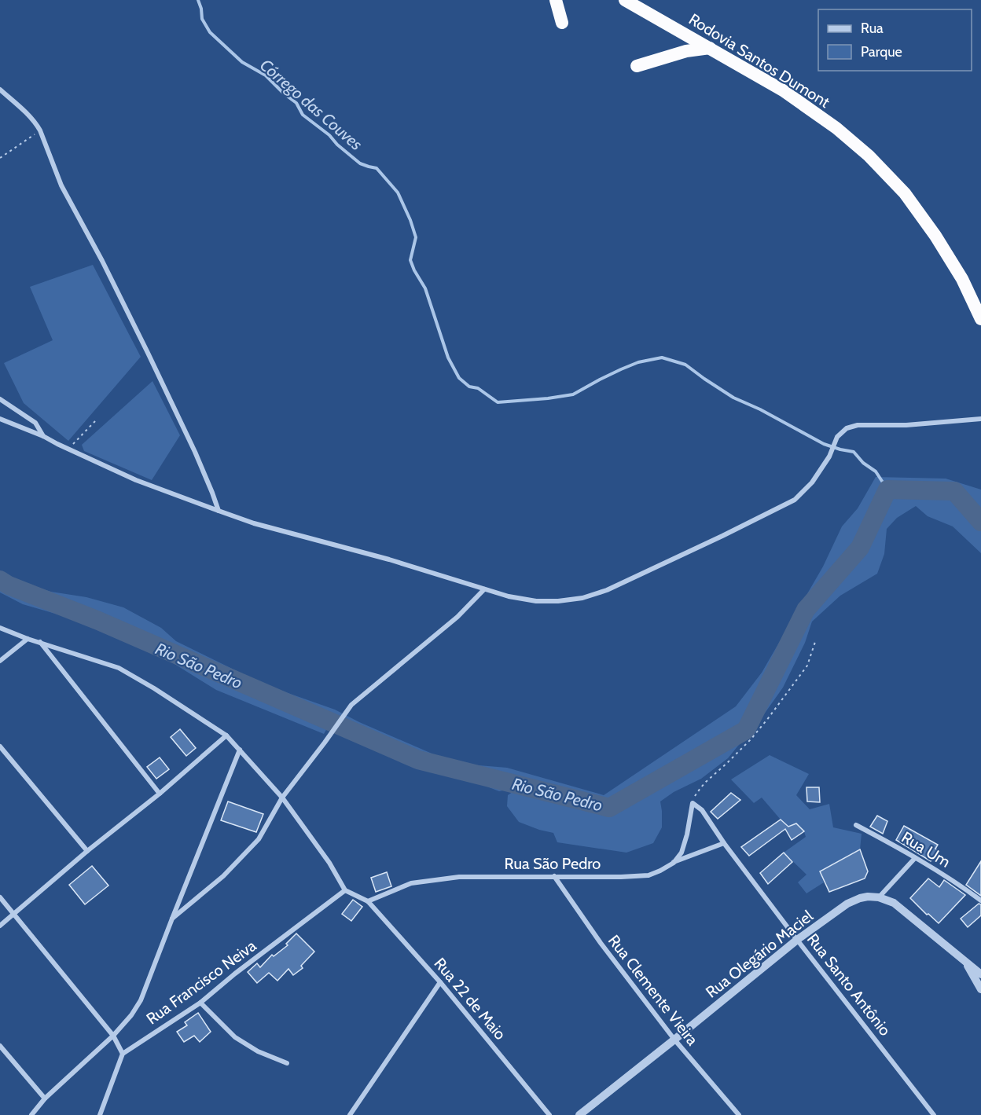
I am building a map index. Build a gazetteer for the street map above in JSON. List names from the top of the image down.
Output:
{
  "streets": {
    "highway": ["Rodovia Santos Dumont"],
    "street": [
      "Rua Um",
      "Rua São Pedro",
      "Rua Olegário Maciel",
      "Rua Francisco Neiva",
      "Rua Santo Antônio",
      "Rua Clemente Vieira",
      "Rua 22 de Maio"
    ]
  },
  "crossings": [
    ["Rua São Pedro", "Rua Santo Antônio"],
    ["Rua São Pedro", "Rua Clemente Vieira"],
    ["Rua São Pedro", "Rua 22 de Maio"],
    ["Rua Olegário Maciel", "Rua Santo Antônio"],
    ["Rua Olegário Maciel", "Rua Clemente Vieira"]
  ],
  "water": ["Córrego das Couves", "Rio São Pedro"],
  "legend": ["Rua", "Parque"]
}
